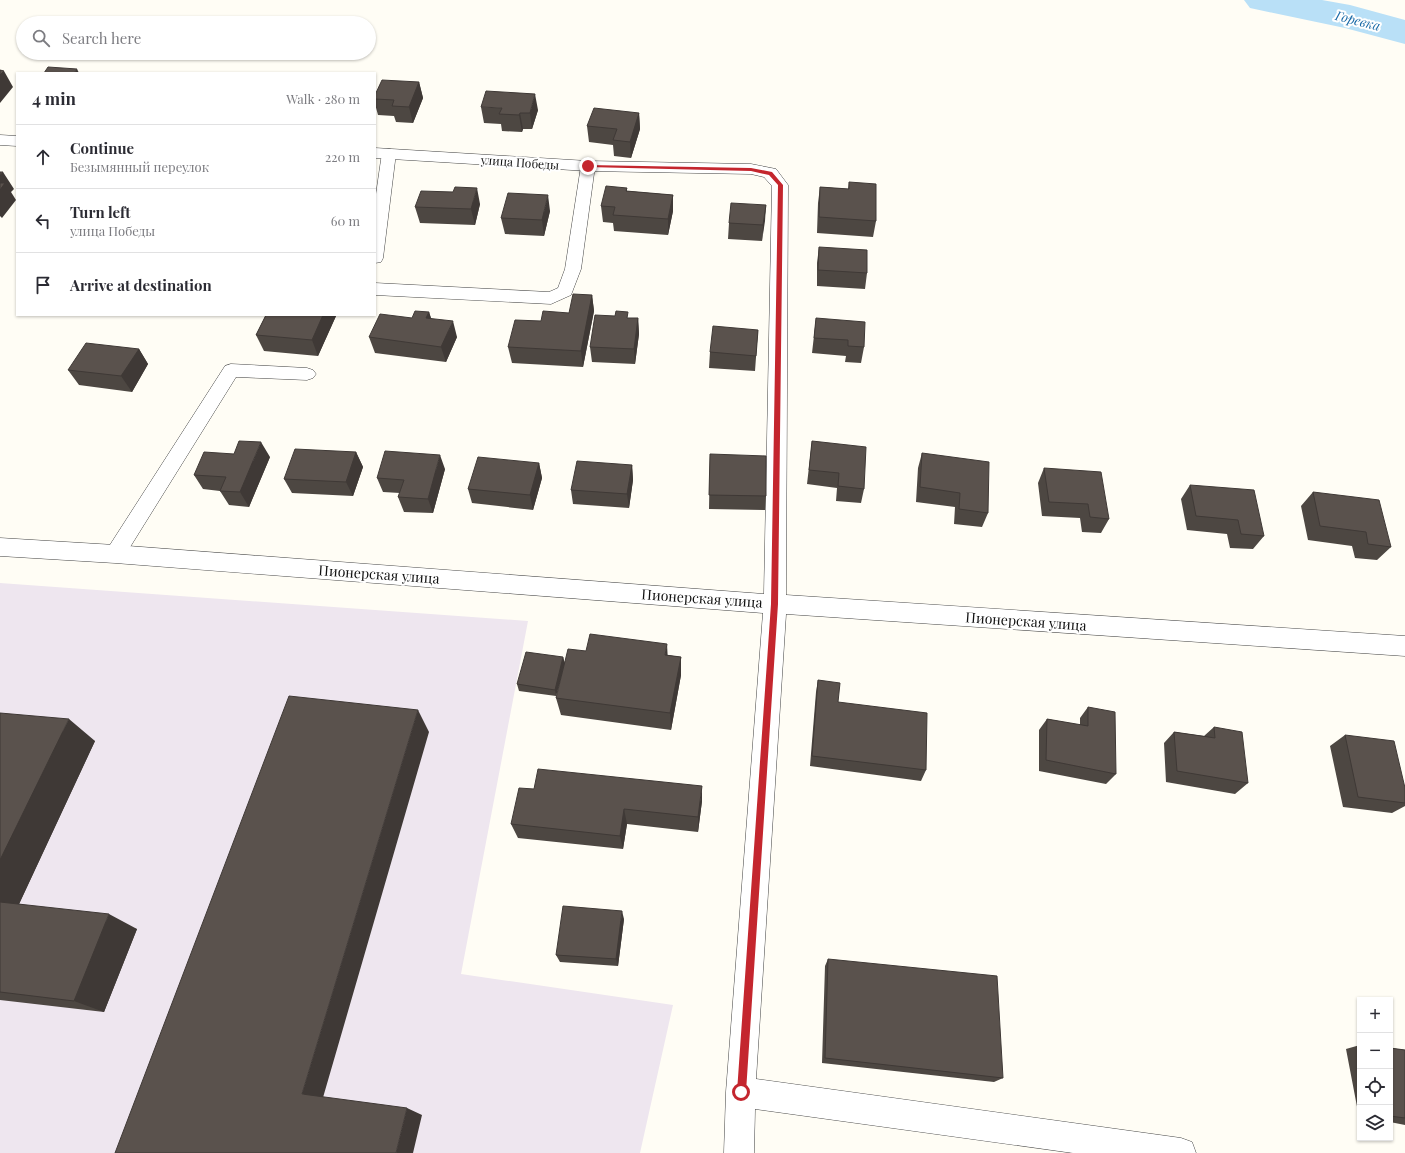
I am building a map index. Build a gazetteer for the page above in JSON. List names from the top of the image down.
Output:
{
  "streets": {
    "street": ["улица Победы", "Пионерская улица"]
  },
  "crossings": [
    ["улица Победы", "Пионерская улица"]
  ],
  "water": ["Горевка"],
  "page": {
    "search": "Search here",
    "heading": ["4 min", "Walk · 280 m"],
    "list": [
      ["Continue", "Безымянный переулок", "220 m"],
      ["Turn left", "улица Победы", "60 m"],
      "Arrive at destination"
    ],
    "map_buttons": ["+", "−"]
  }
}
